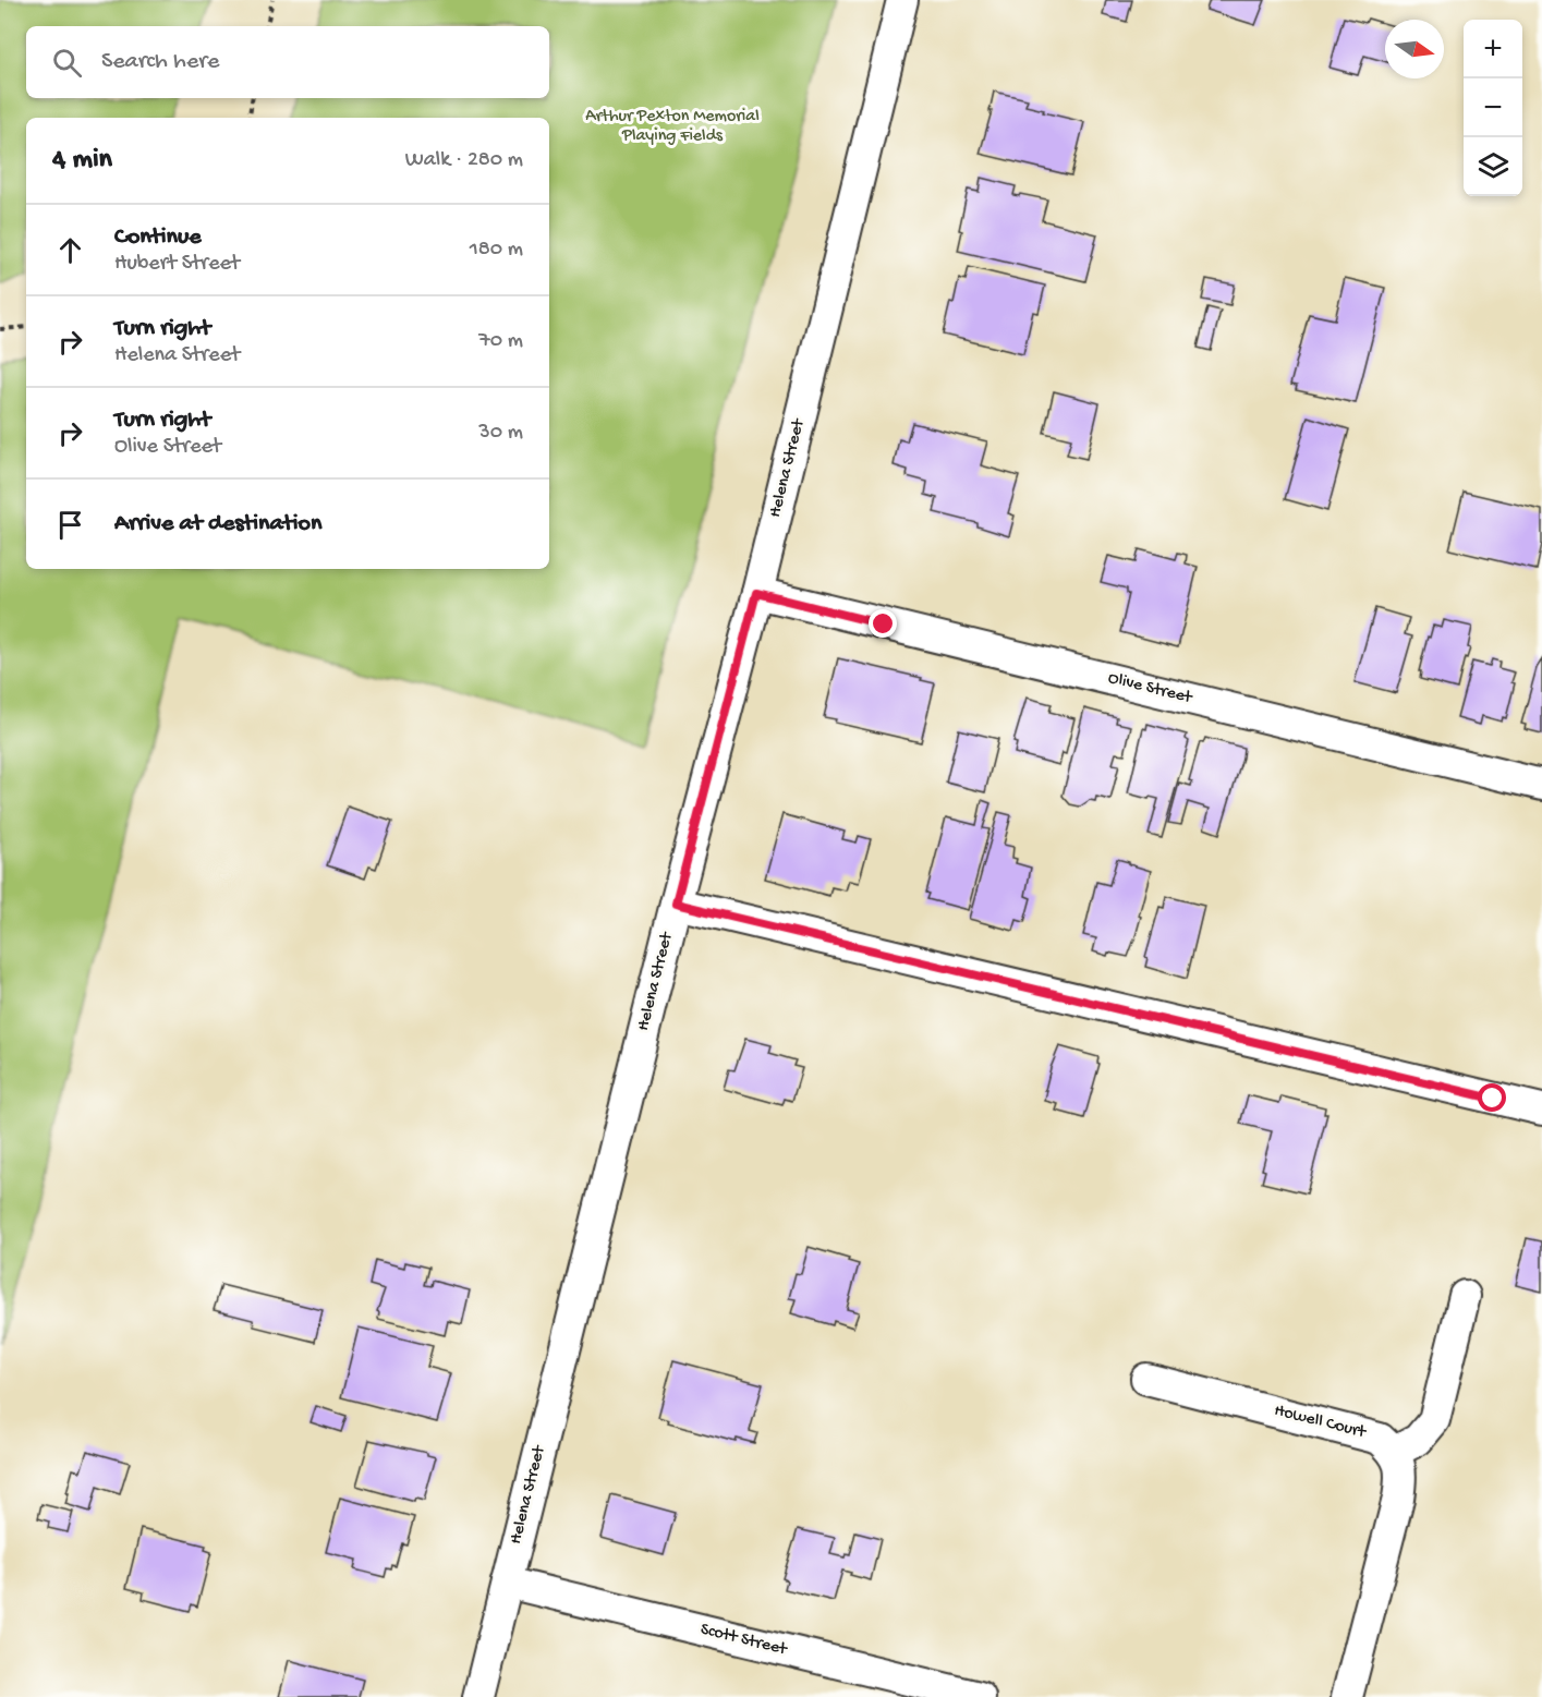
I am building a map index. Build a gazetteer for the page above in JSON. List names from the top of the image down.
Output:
{
  "streets": {
    "street": [
      "Helena Street",
      "Olive Street",
      "Howell Court",
      "Scott Street"
    ]
  },
  "crossings": [
    ["Helena Street", "Olive Street"],
    ["Helena Street", "Scott Street"]
  ],
  "parks": ["Arthur Pexton Memorial Playing Fields"],
  "north": "right",
  "page": {
    "map_buttons": ["+", "−"],
    "search": "Search here",
    "heading": ["4 min", "Walk · 280 m"],
    "list": [
      ["Continue", "Hubert Street", "180 m"],
      ["Turn right", "Helena Street", "70 m"],
      ["Turn right", "Olive Street", "30 m"],
      "Arrive at destination"
    ]
  }
}
